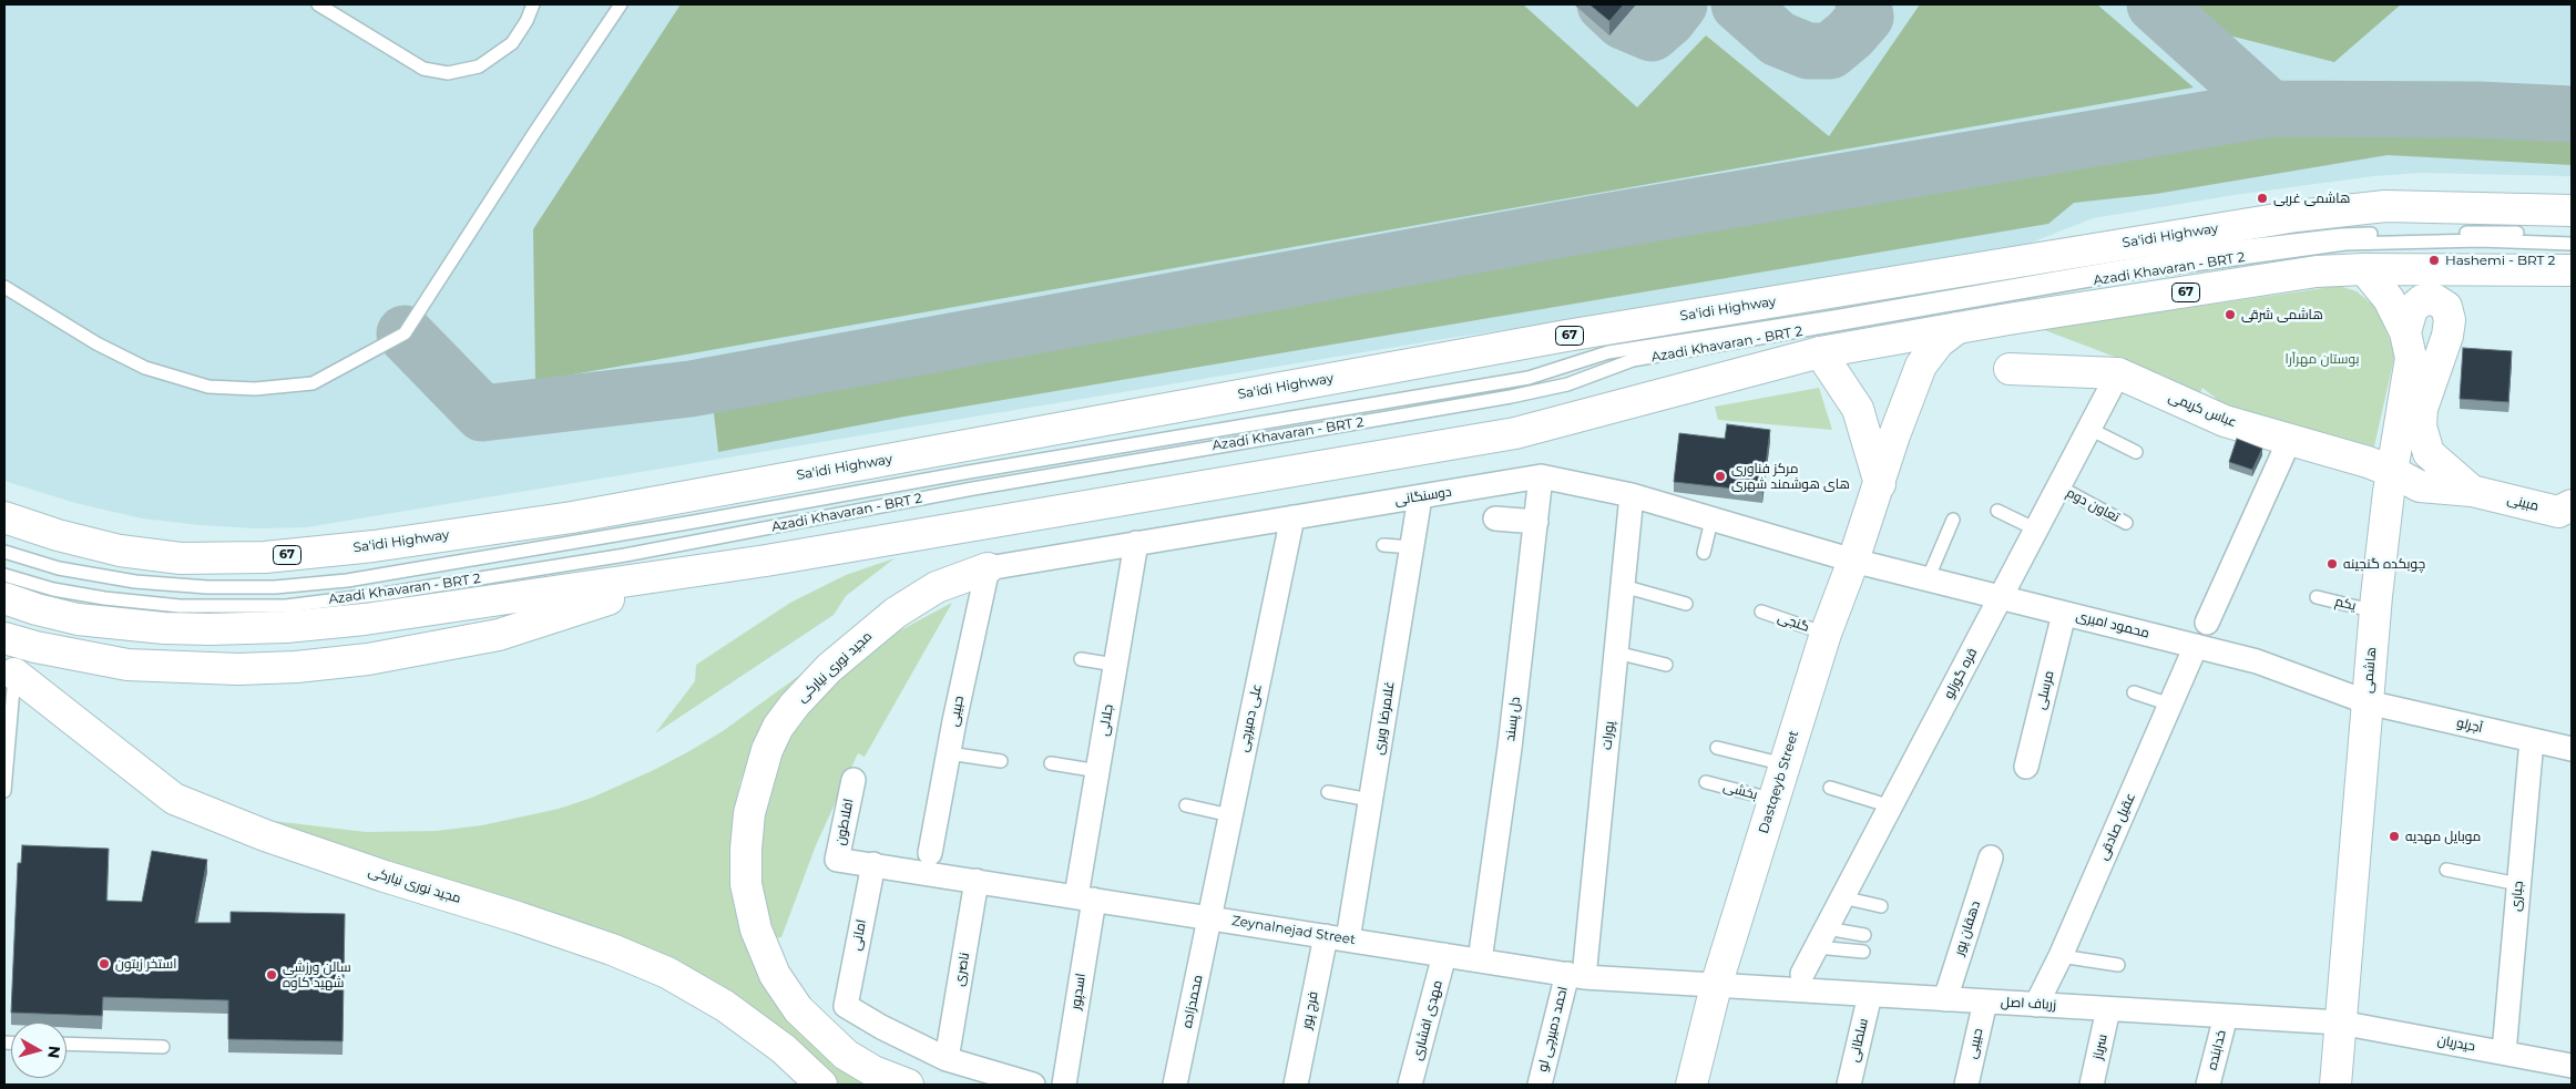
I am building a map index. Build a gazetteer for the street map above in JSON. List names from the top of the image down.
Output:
{
  "streets": {
    "main road": [
      "Sa'idi Highway",
      "67",
      "عباس کریمی",
      "مبینی",
      "مجید نوری نیارکی",
      "هاشمی",
      "Dastqeyb Street"
    ],
    "street": [
      "دوسنگانی",
      "محمود امیری",
      "قره گوزلو",
      "مرسلی",
      "حبیبی",
      "علی دمیرچی",
      "غلامرضا ویری",
      "دل پسند",
      "جلالی",
      "آجرلو",
      "پورات",
      "افلاطون",
      "عقیل صادقی",
      "جباری",
      "دهقان پور",
      "Zeynalnejad Street",
      "امانی",
      "ناصری",
      "اسدپور",
      "محمدزاده",
      "زرباف اصل",
      "فرج پور",
      "مهدی افشاری",
      "احمد دمیرچی لو",
      "سلطانی",
      "حیدریان",
      "سرباز",
      "خدابنده"
    ],
    "lane": [
      "Azadi Khavaran - BRT 2",
      "تعاون دوم",
      "یکم",
      "گنجی",
      "بخشی"
    ]
  },
  "crossings": [
    ["67", "هاشمی"],
    ["67", "Dastqeyb Street"],
    ["عباس کریمی", "مبینی"],
    ["عباس کریمی", "هاشمی"],
    ["عباس کریمی", "قره گوزلو"],
    ["دوسنگانی", "محمود امیری"],
    ["دوسنگانی", "مجید نوری نیارکی"],
    ["دوسنگانی", "حبیبی"],
    ["دوسنگانی", "علی دمیرچی"],
    ["دوسنگانی", "غلامرضا ویری"],
    ["دوسنگانی", "دل پسند"],
    ["دوسنگانی", "جلالی"],
    ["دوسنگانی", "پورات"],
    ["دوسنگانی", "Dastqeyb Street"],
    ["مبینی", "هاشمی"],
    ["تعاون دوم", "قره گوزلو"],
    ["یکم", "هاشمی"],
    ["گنجی", "Dastqeyb Street"],
    ["محمود امیری", "هاشمی"],
    ["محمود امیری", "قره گوزلو"],
    ["محمود امیری", "مرسلی"],
    ["محمود امیری", "آجرلو"],
    ["محمود امیری", "Dastqeyb Street"],
    ["محمود امیری", "عقیل صادقی"],
    ["مجید نوری نیارکی", "حبیبی"],
    ["هاشمی", "آجرلو"],
    ["هاشمی", "زرباف اصل"],
    ["هاشمی", "حیدریان"],
    ["حبیبی", "زرباف اصل"],
    ["علی دمیرچی", "Zeynalnejad Street"],
    ["علی دمیرچی", "محمدزاده"],
    ["غلامرضا ویری", "Zeynalnejad Street"],
    ["غلامرضا ویری", "فرج پور"],
    ["دل پسند", "Zeynalnejad Street"],
    ["جلالی", "Zeynalnejad Street"],
    ["جلالی", "اسدپور"],
    ["آجرلو", "جباری"],
    ["پورات", "Zeynalnejad Street"],
    ["پورات", "احمد دمیرچی لو"],
    ["Dastqeyb Street", "بخشی"],
    ["Dastqeyb Street", "Zeynalnejad Street"],
    ["Dastqeyb Street", "زرباف اصل"],
    ["افلاطون", "Zeynalnejad Street"],
    ["افلاطون", "امانی"],
    ["عقیل صادقی", "زرباف اصل"],
    ["جباری", "حیدریان"],
    ["دهقان پور", "زرباف اصل"],
    ["Zeynalnejad Street", "امانی"],
    ["Zeynalnejad Street", "ناصری"],
    ["Zeynalnejad Street", "اسدپور"],
    ["Zeynalnejad Street", "محمدزاده"],
    ["Zeynalnejad Street", "زرباف اصل"],
    ["Zeynalnejad Street", "فرج پور"],
    ["Zeynalnejad Street", "مهدی افشاری"],
    ["Zeynalnejad Street", "احمد دمیرچی لو"],
    ["امانی", "ناصری"],
    ["زرباف اصل", "سلطانی"],
    ["زرباف اصل", "حیدریان"],
    ["زرباف اصل", "سرباز"],
    ["زرباف اصل", "خدابنده"]
  ],
  "parks": ["بوستان مهرآرا"],
  "places": [
    "هاشمی غربی",
    "Hashemi - BRT 2",
    "هاشمی شرقی",
    "مرکز فناوری های هوشمند شهری",
    "چوبکده گنجینه",
    "موبایل مهدیه",
    "استخر زیتون",
    "سالن ورزشی شهید کاوه"
  ],
  "north": "right"
}
